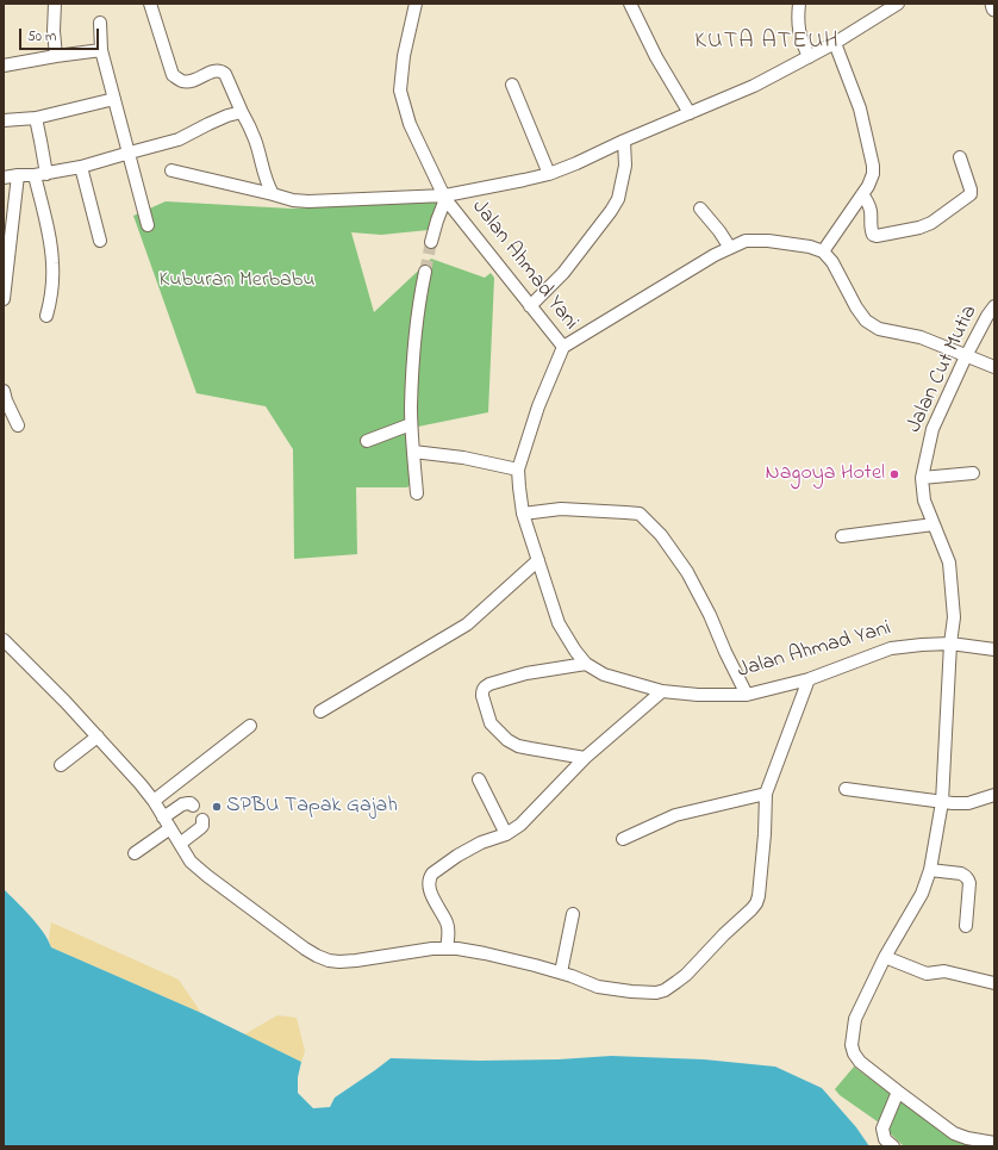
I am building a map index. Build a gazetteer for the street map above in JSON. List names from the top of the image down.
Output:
{
  "streets": {
    "street": ["Jalan Ahmad Yani", "Jalan Cut Mutia"]
  },
  "crossings": [
    ["Jalan Ahmad Yani", "Jalan Cut Mutia"]
  ],
  "districts": ["KUTA ATEUH"],
  "parks": ["Kuburan Merbabu"],
  "places": ["Nagoya Hotel", "SPBU Tapak Gajah"],
  "scale_bar": "50 m"
}
